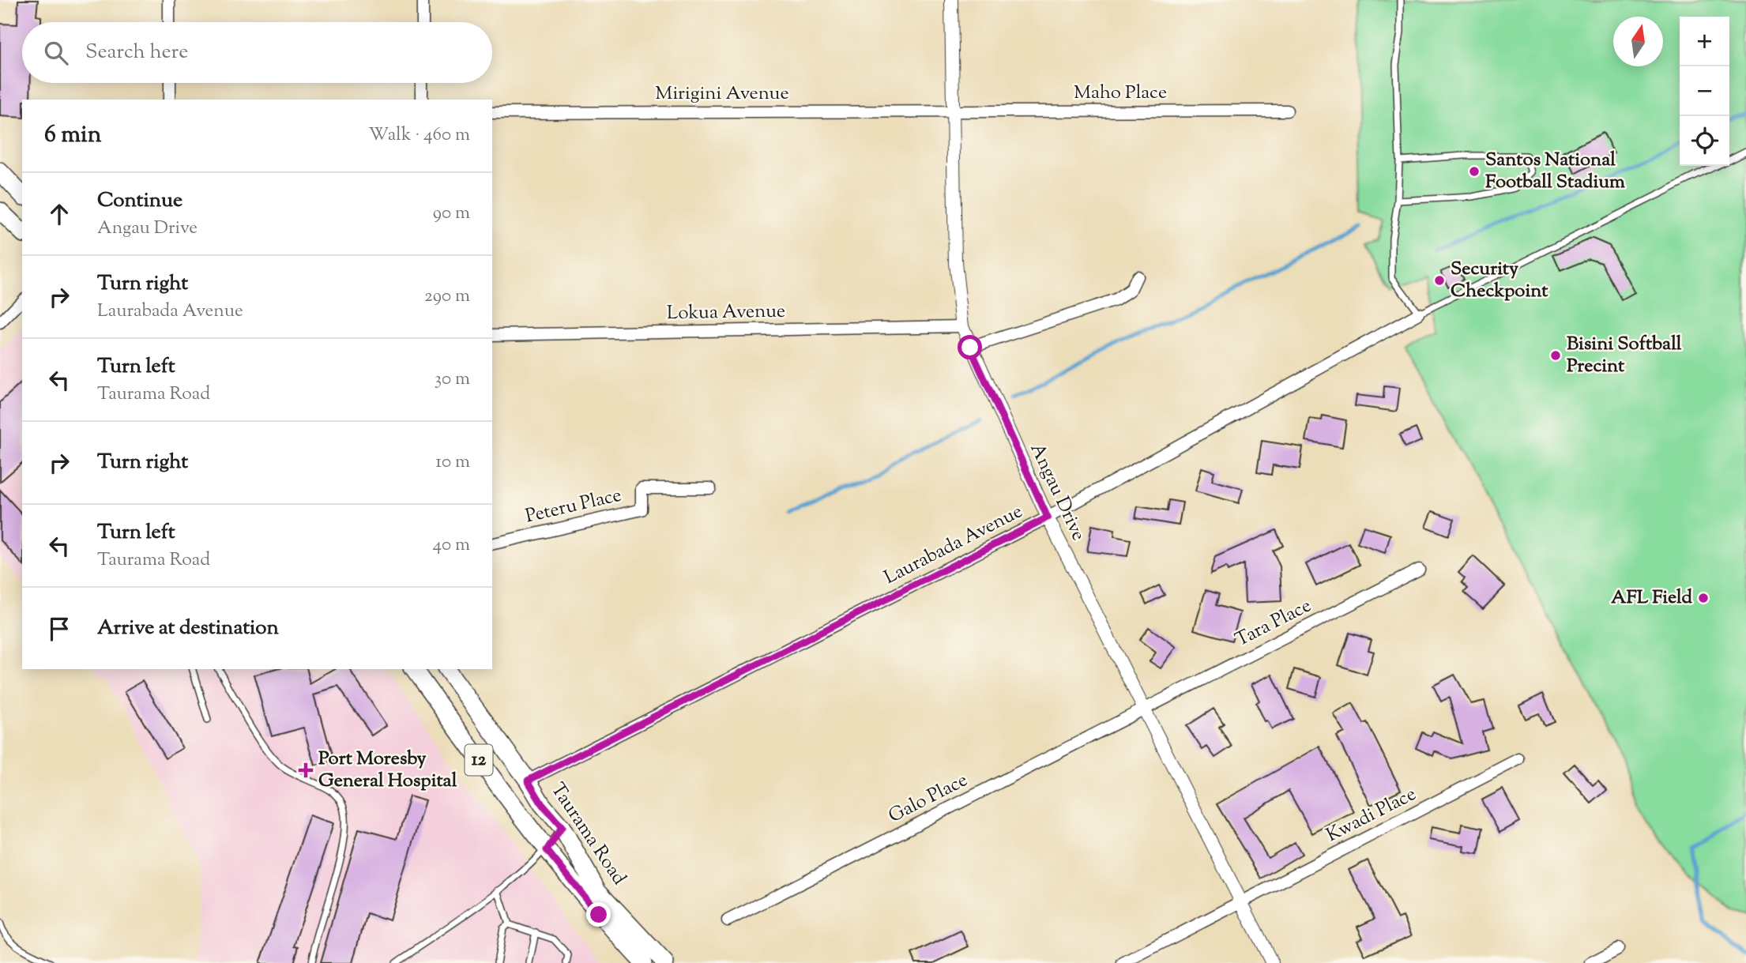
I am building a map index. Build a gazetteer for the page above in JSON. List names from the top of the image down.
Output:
{
  "streets": {
    "main road": ["12", "Taurama Road"],
    "street": [
      "Maho Place",
      "Mirigini Avenue",
      "Lokua Avenue",
      "Angau Drive",
      "Peteru Place",
      "Laurabada Avenue",
      "Tara Place",
      "Galo Place",
      "Kwadi Place"
    ]
  },
  "crossings": [
    ["Maho Place", "Mirigini Avenue"],
    ["Maho Place", "Angau Drive"],
    ["Mirigini Avenue", "Angau Drive"],
    ["Lokua Avenue", "Angau Drive"],
    ["Angau Drive", "Laurabada Avenue"],
    ["Angau Drive", "Tara Place"],
    ["Angau Drive", "Galo Place"],
    ["Angau Drive", "Kwadi Place"],
    ["Laurabada Avenue", "Taurama Road"],
    ["Tara Place", "Galo Place"]
  ],
  "places": {
    "other": [
      "Santos National Football Stadium",
      "Security Checkpoint",
      "Bisini Softball Precint",
      "AFL Field"
    ],
    "health": ["Port Moresby General Hospital"]
  },
  "north": "top",
  "page": {
    "map_buttons": ["+", "−"],
    "search": "Search here",
    "heading": ["6 min", "Walk · 460 m"],
    "list": [
      ["Continue", "Angau Drive", "90 m"],
      ["Turn right", "Laurabada Avenue", "290 m"],
      ["Turn left", "Taurama Road", "30 m"],
      ["Turn right", "10 m"],
      ["Turn left", "Taurama Road", "40 m"],
      "Arrive at destination"
    ]
  }
}
